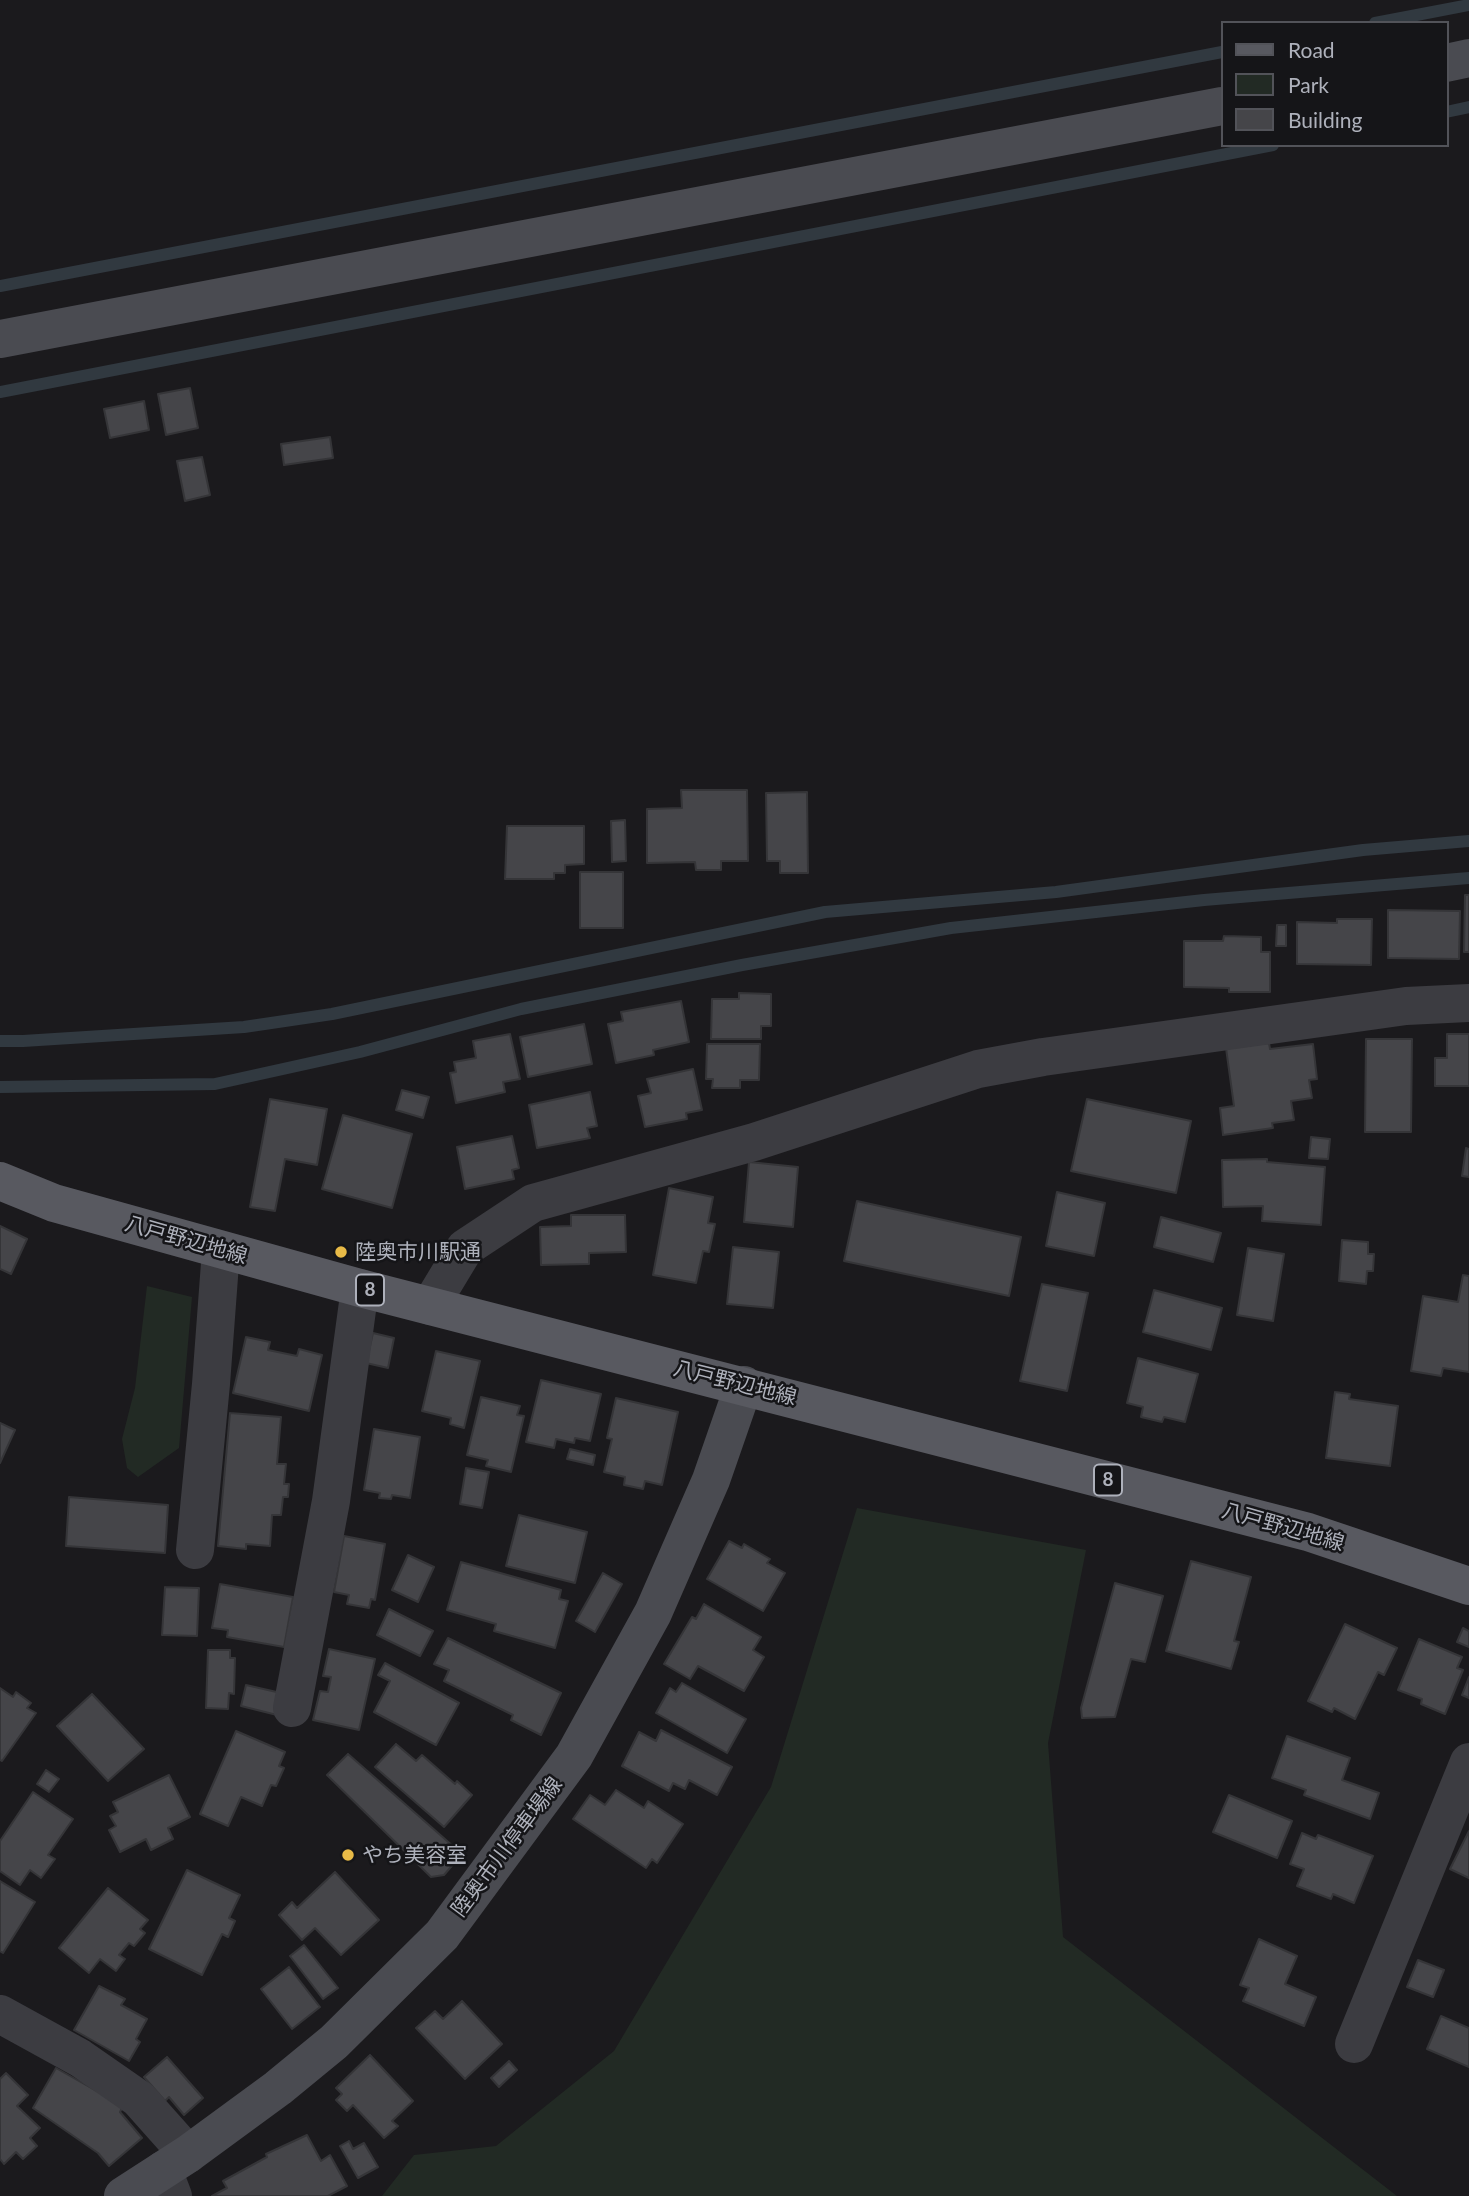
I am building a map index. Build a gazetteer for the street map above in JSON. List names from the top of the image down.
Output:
{
  "streets": {
    "main road": ["八戸野辺地線", "8"],
    "street": ["陸奥市川停車場線"]
  },
  "crossings": [
    ["八戸野辺地線", "陸奥市川停車場線"]
  ],
  "places": ["陸奥市川駅通", "やち美容室"],
  "legend": ["Road", "Park", "Building"]
}
